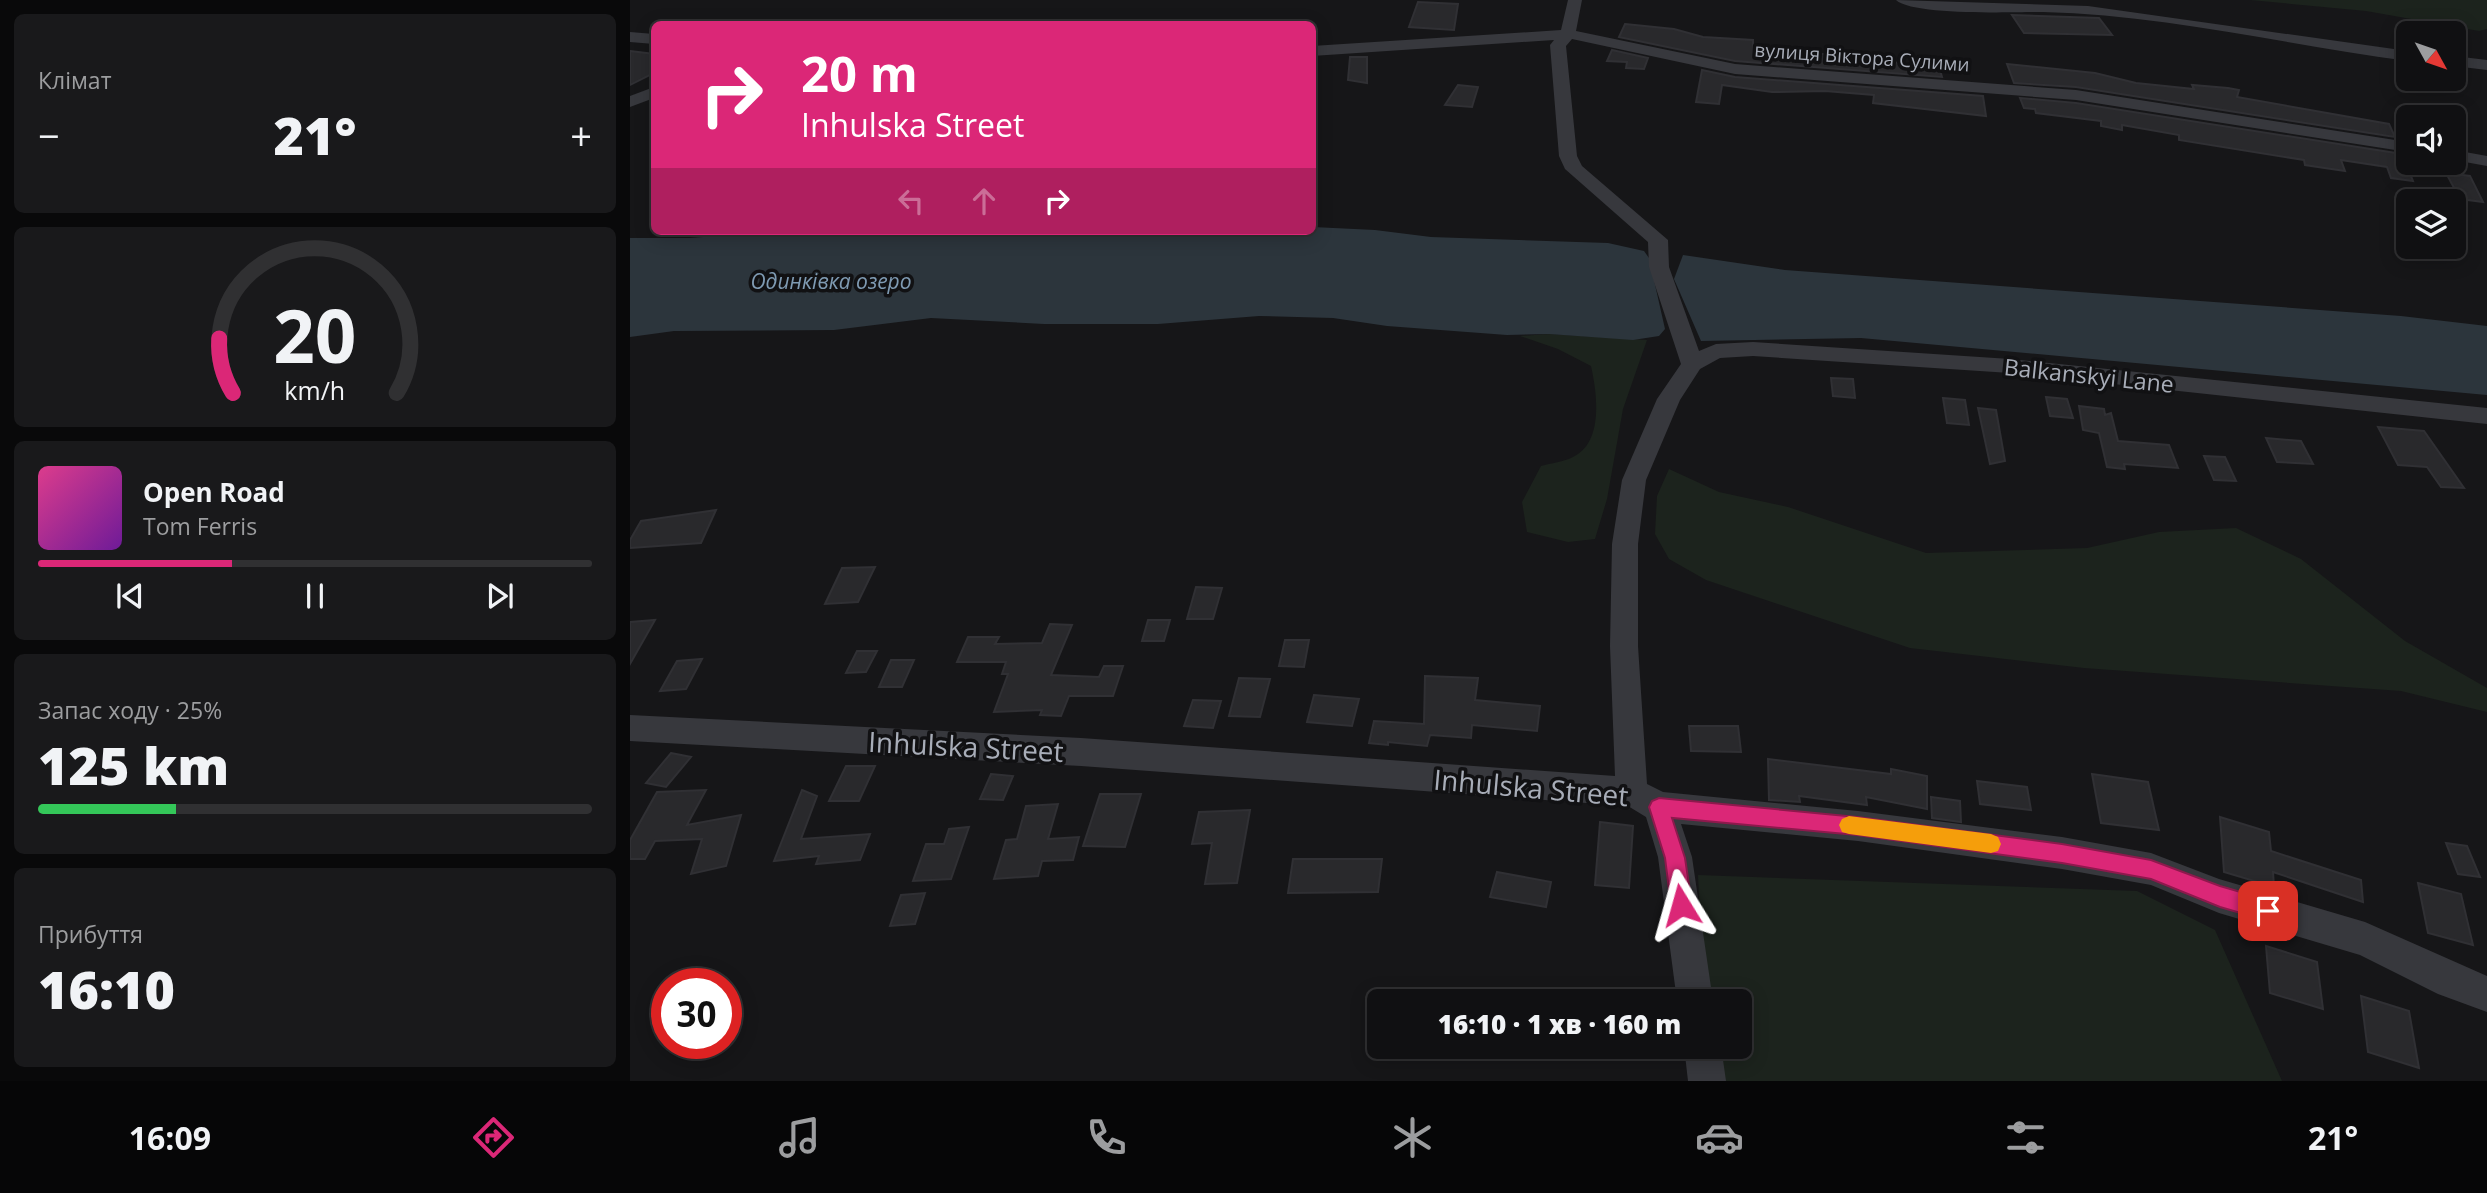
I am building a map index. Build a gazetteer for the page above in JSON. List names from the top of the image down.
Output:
{
  "streets": {
    "street": ["вулиця Віктора Сулими", "Balkanskyi Lane", "Inhulska Street"]
  },
  "water": ["Одинківка озеро"],
  "north": "bottom right",
  "page": {
    "tile": [
      "Клімат",
      ["Запас ходу · 25%", "125 km"],
      ["Прибуття", "16:10"]
    ],
    "turn": ["20 m", "Inhulska Street"],
    "heat": ["−", "21°", "+"],
    "song": ["Open Road", "Tom Ferris"],
    "limit": "30",
    "trip": "16:10 · 1 хв · 160 m",
    "tabs": ["16:09", "21°"],
    "gauge": ["20", "km/h"]
  }
}
